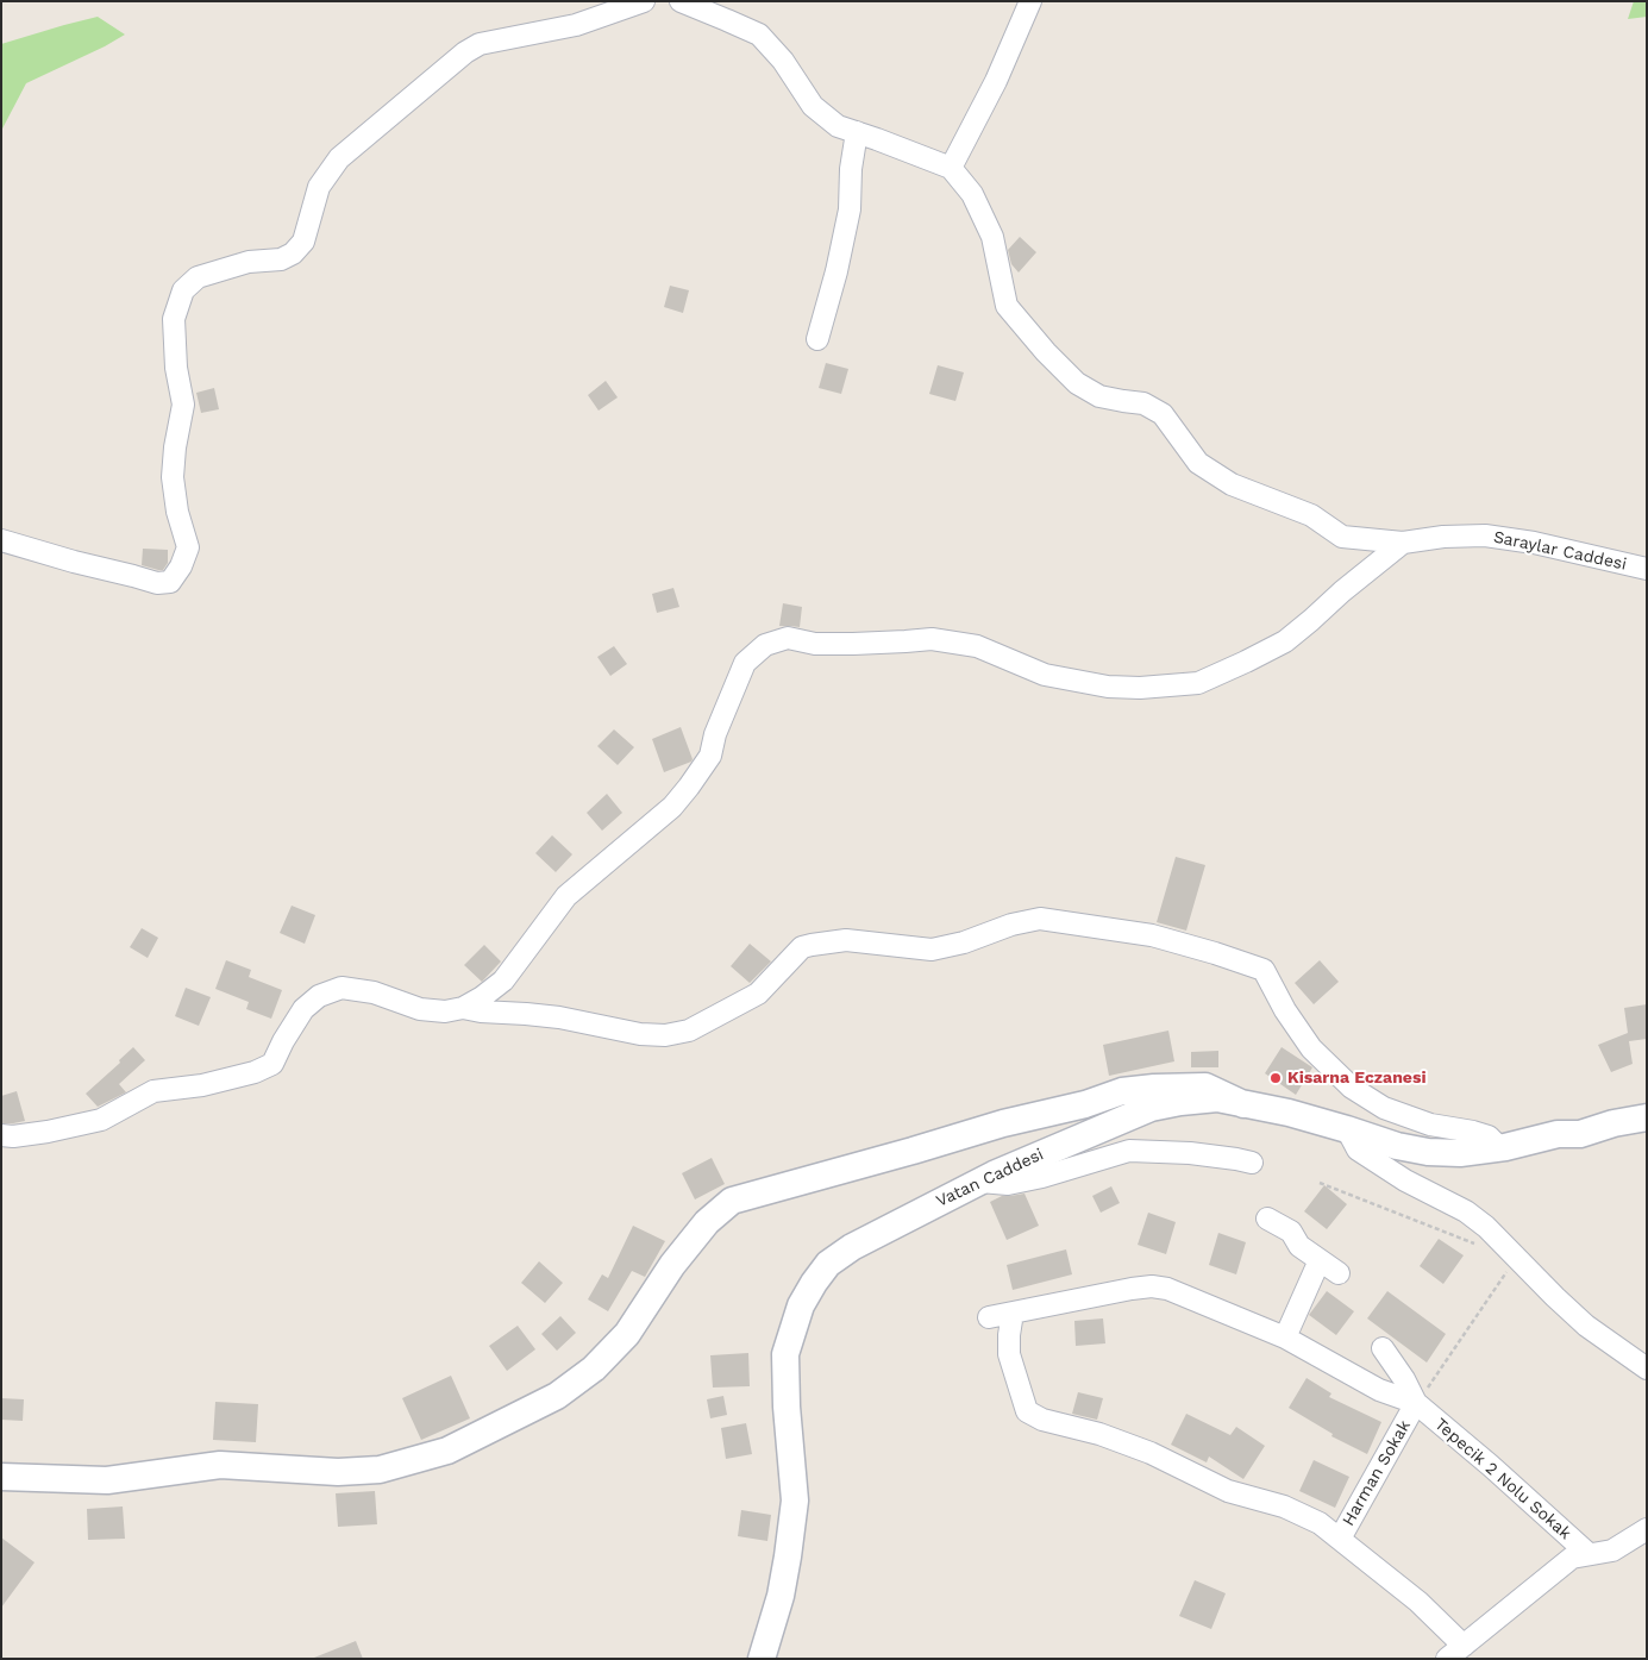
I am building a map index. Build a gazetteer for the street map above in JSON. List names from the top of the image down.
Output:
{
  "streets": {
    "street": [
      "Saraylar Caddesi",
      "Vatan Caddesi",
      "Harman Sokak",
      "Tepecik 2 Nolu Sokak"
    ]
  },
  "crossings": [
    ["Harman Sokak", "Tepecik 2 Nolu Sokak"]
  ],
  "places": ["Kisarna Eczanesi"]
}
